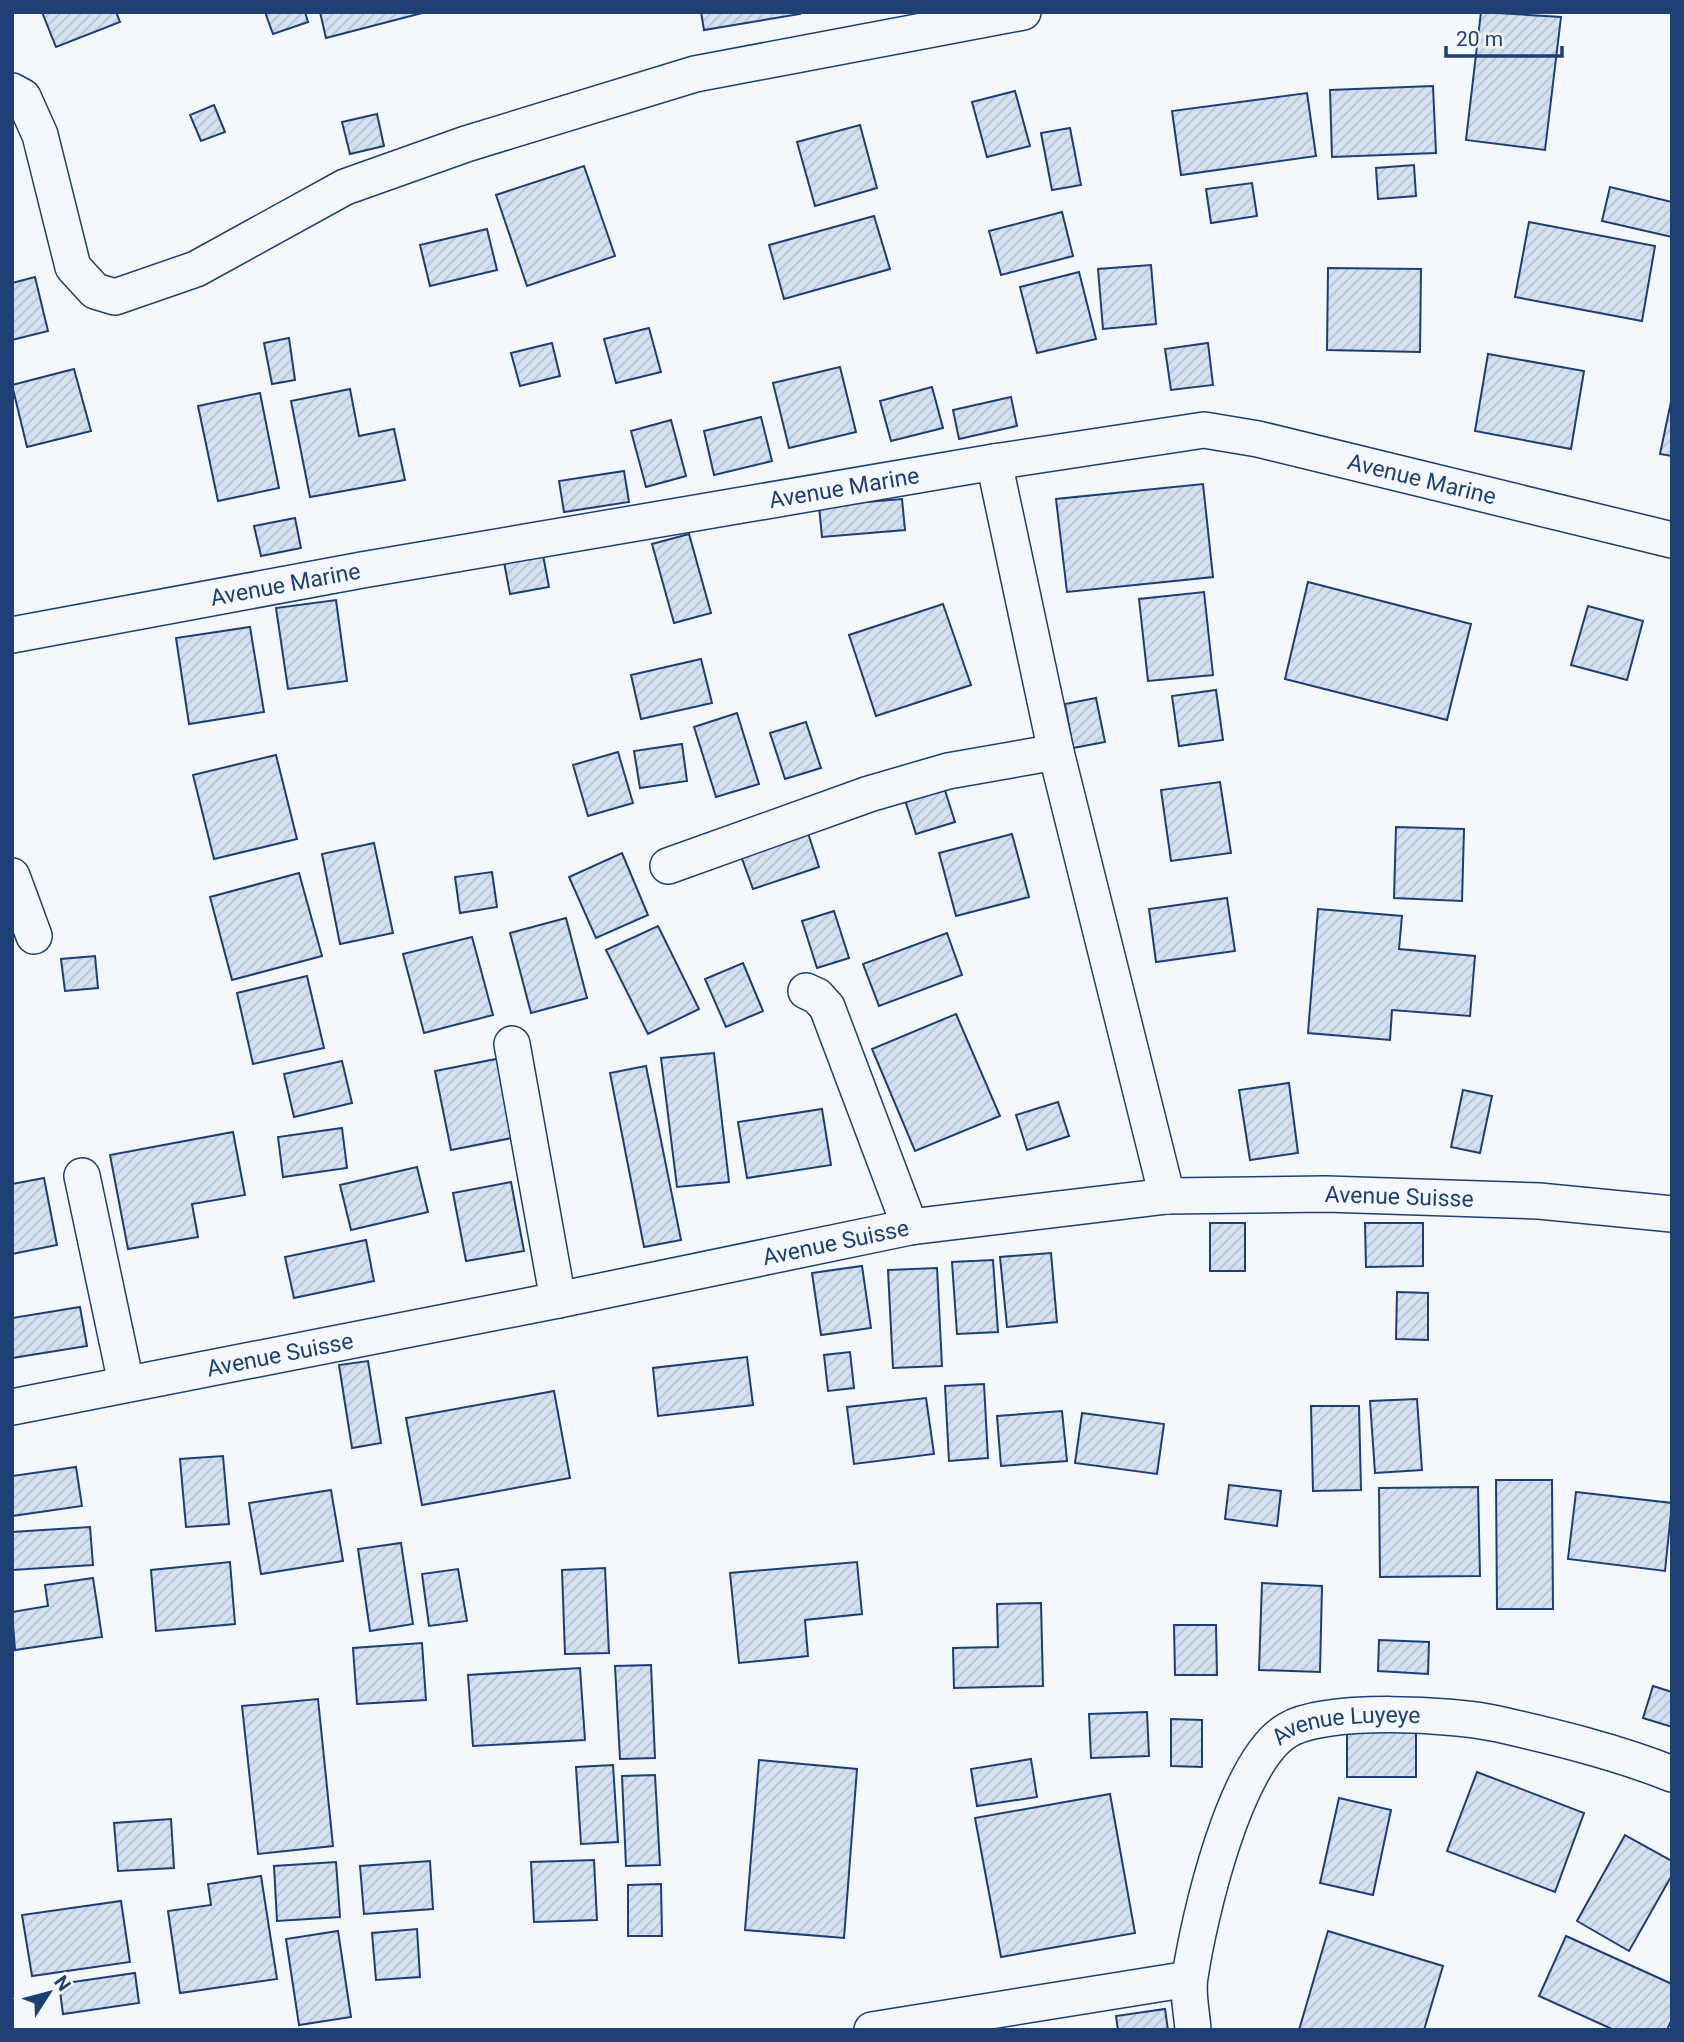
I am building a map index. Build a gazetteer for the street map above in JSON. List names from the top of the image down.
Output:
{
  "streets": {
    "street": ["Avenue Marine", "Avenue Suisse", "Avenue Luyeye"]
  },
  "scale_bar": "20 m",
  "north": "top right"
}
